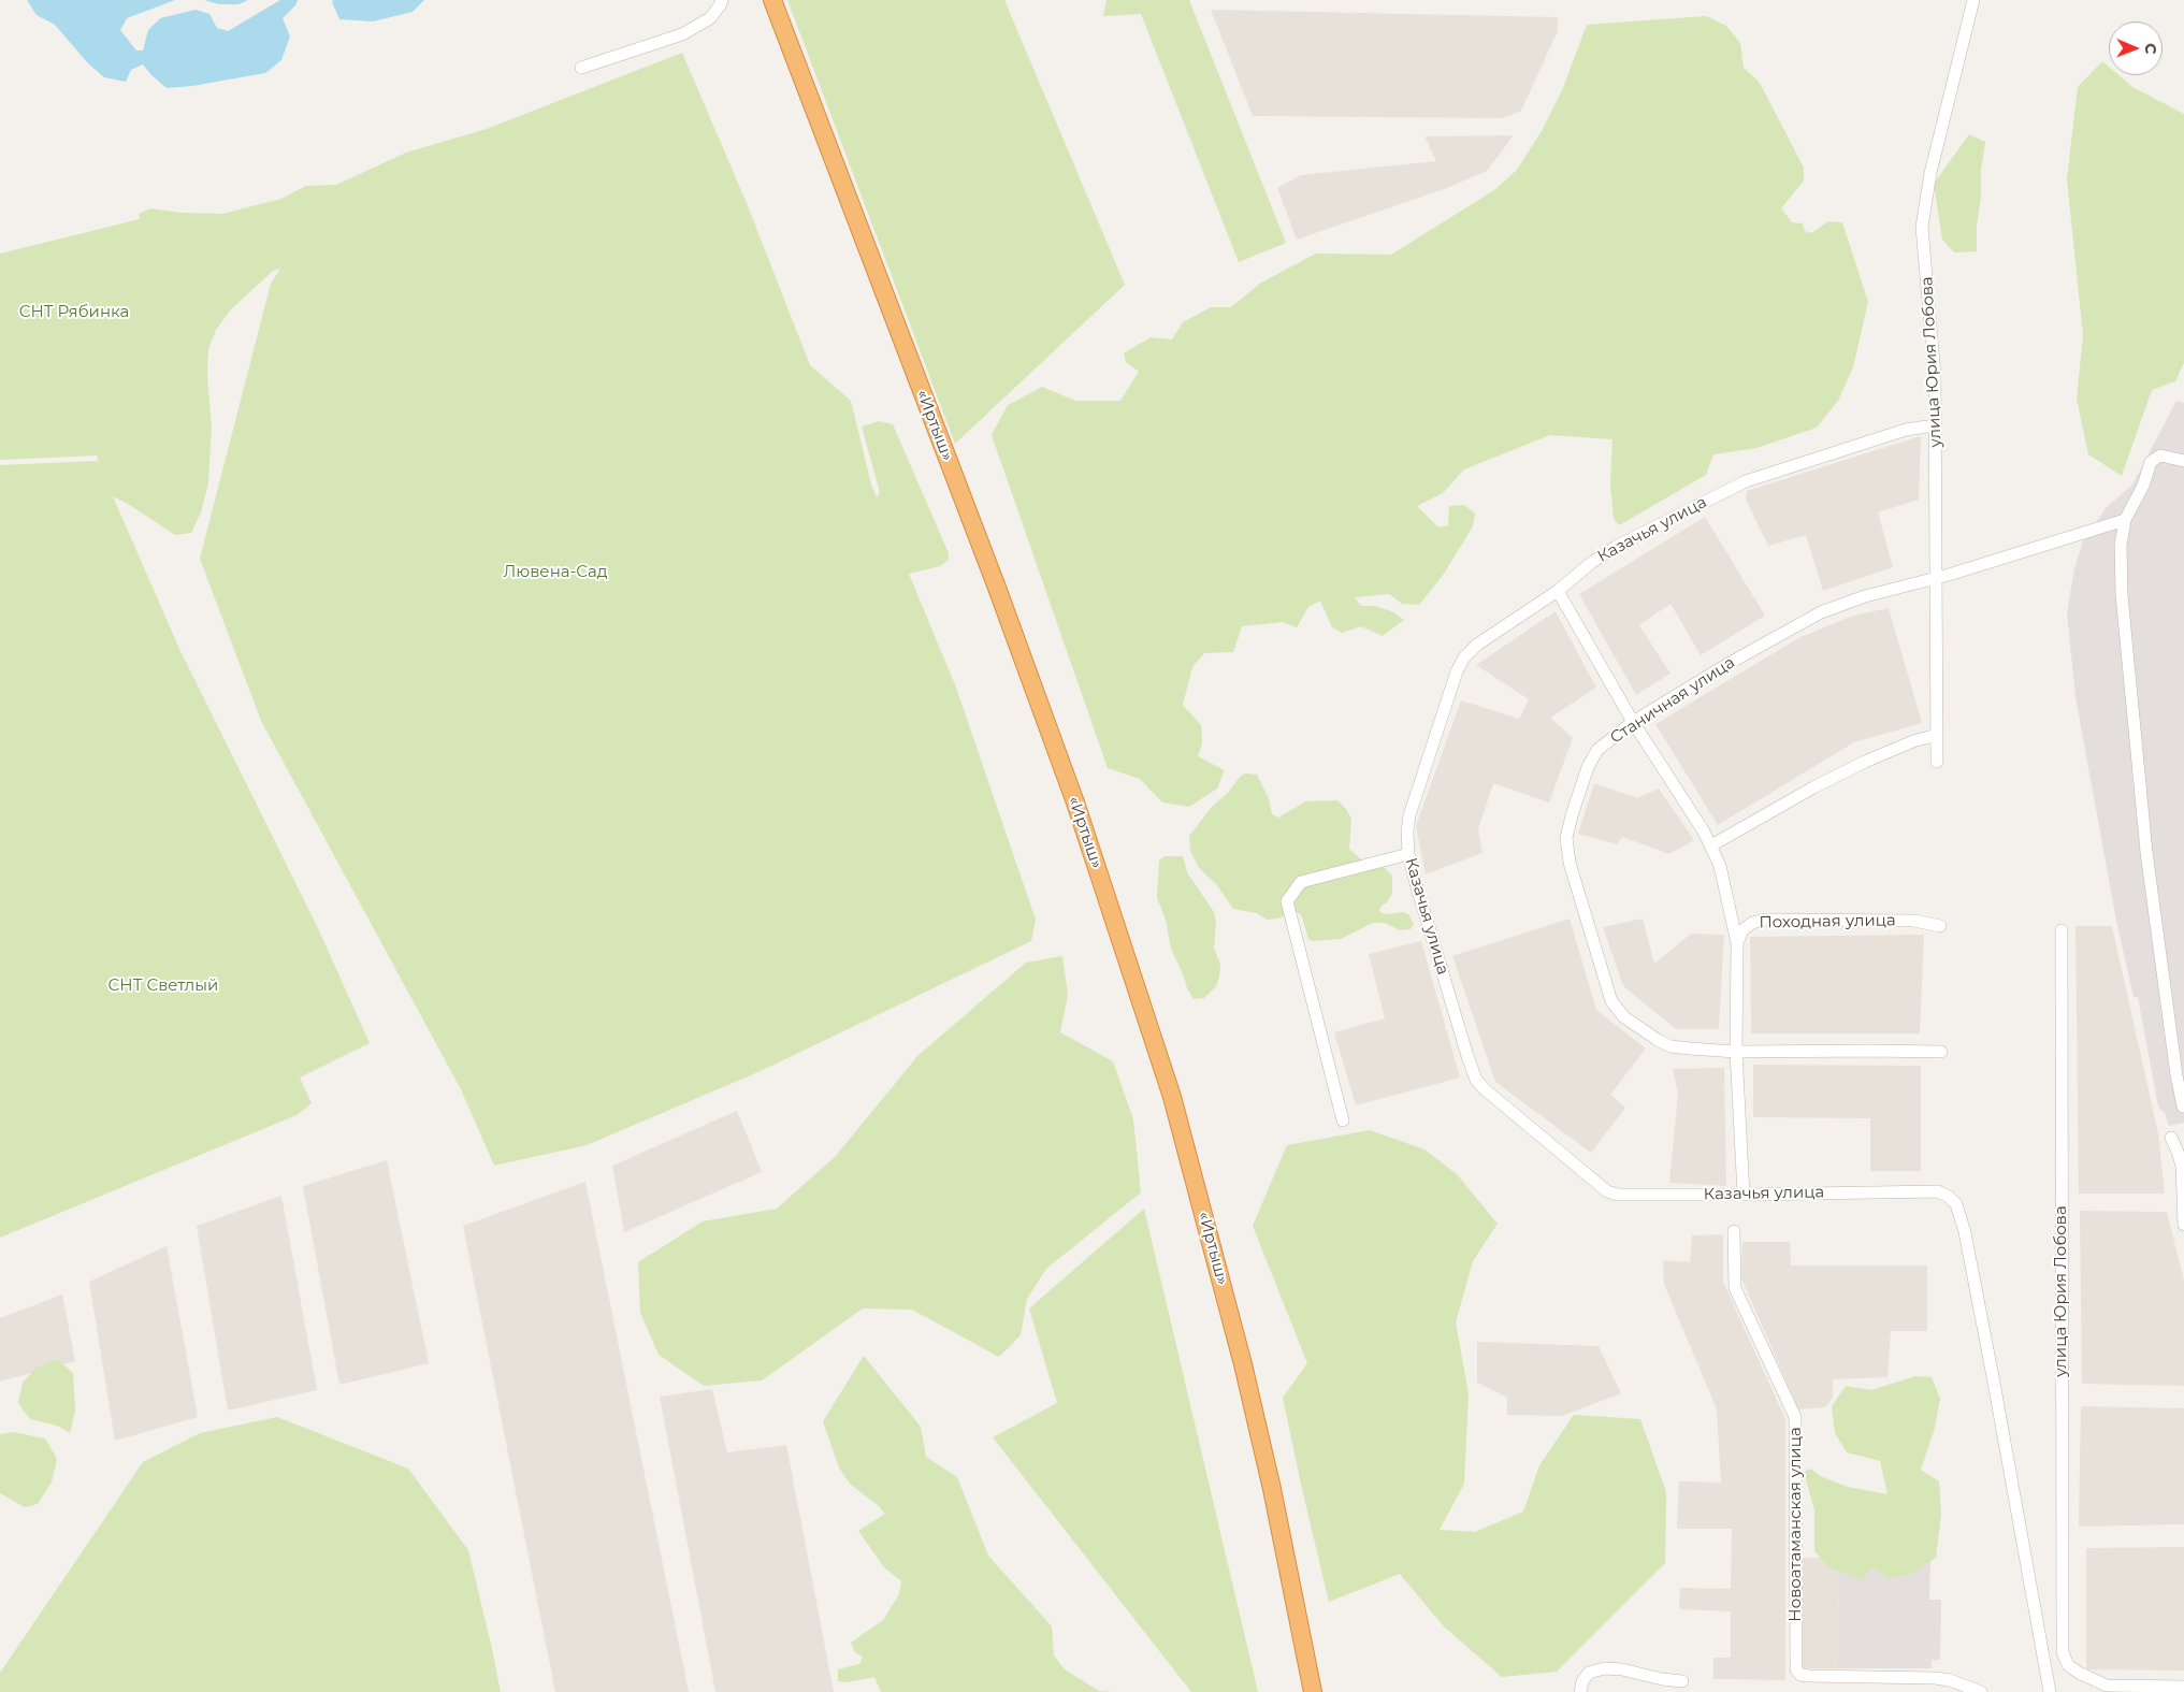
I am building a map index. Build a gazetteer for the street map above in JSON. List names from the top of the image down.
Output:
{
  "streets": {
    "highway": ["«Иртыш»"],
    "street": [
      "улица Юрия Лобова",
      "Казачья улица",
      "Станичная улица",
      "Походная улица",
      "Новоатаманская улица"
    ]
  },
  "crossings": [
    ["улица Юрия Лобова", "Казачья улица"],
    ["улица Юрия Лобова", "Станичная улица"],
    ["Казачья улица", "Походная улица"],
    ["Станичная улица", "Походная улица"]
  ],
  "parks": ["СНТ Рябинка", "Лювена-Сад", "СНТ Светлый"],
  "north": "right"
}
